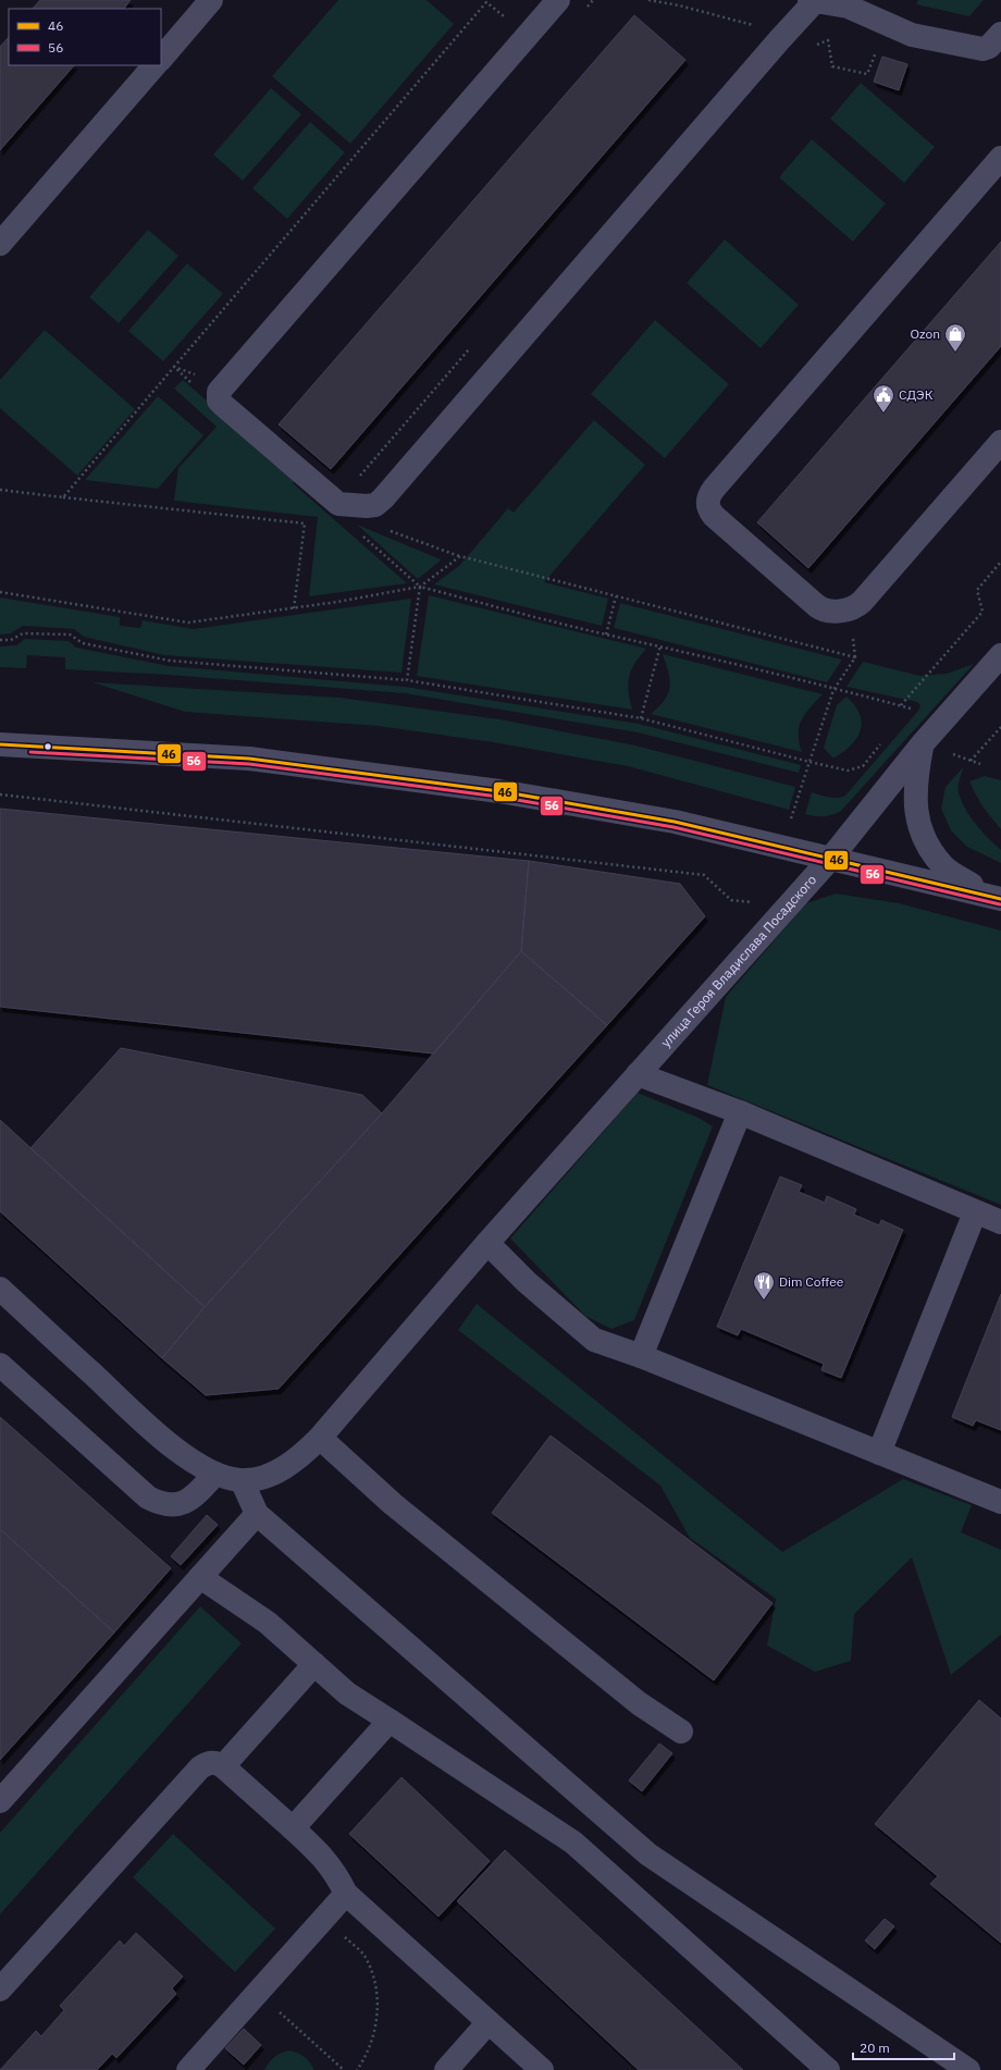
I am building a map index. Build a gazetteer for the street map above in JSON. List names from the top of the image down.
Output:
{
  "streets": {
    "street": ["улица Героя Владислава Посадского"]
  },
  "places": {
    "shop": ["Ozon"],
    "public building": ["СДЭК"],
    "restaurant": ["Dim Coffee"]
  },
  "lines": ["transit line 46", "transit line 56"],
  "legend": ["46", "56"],
  "scale_bar": "20 m"
}
